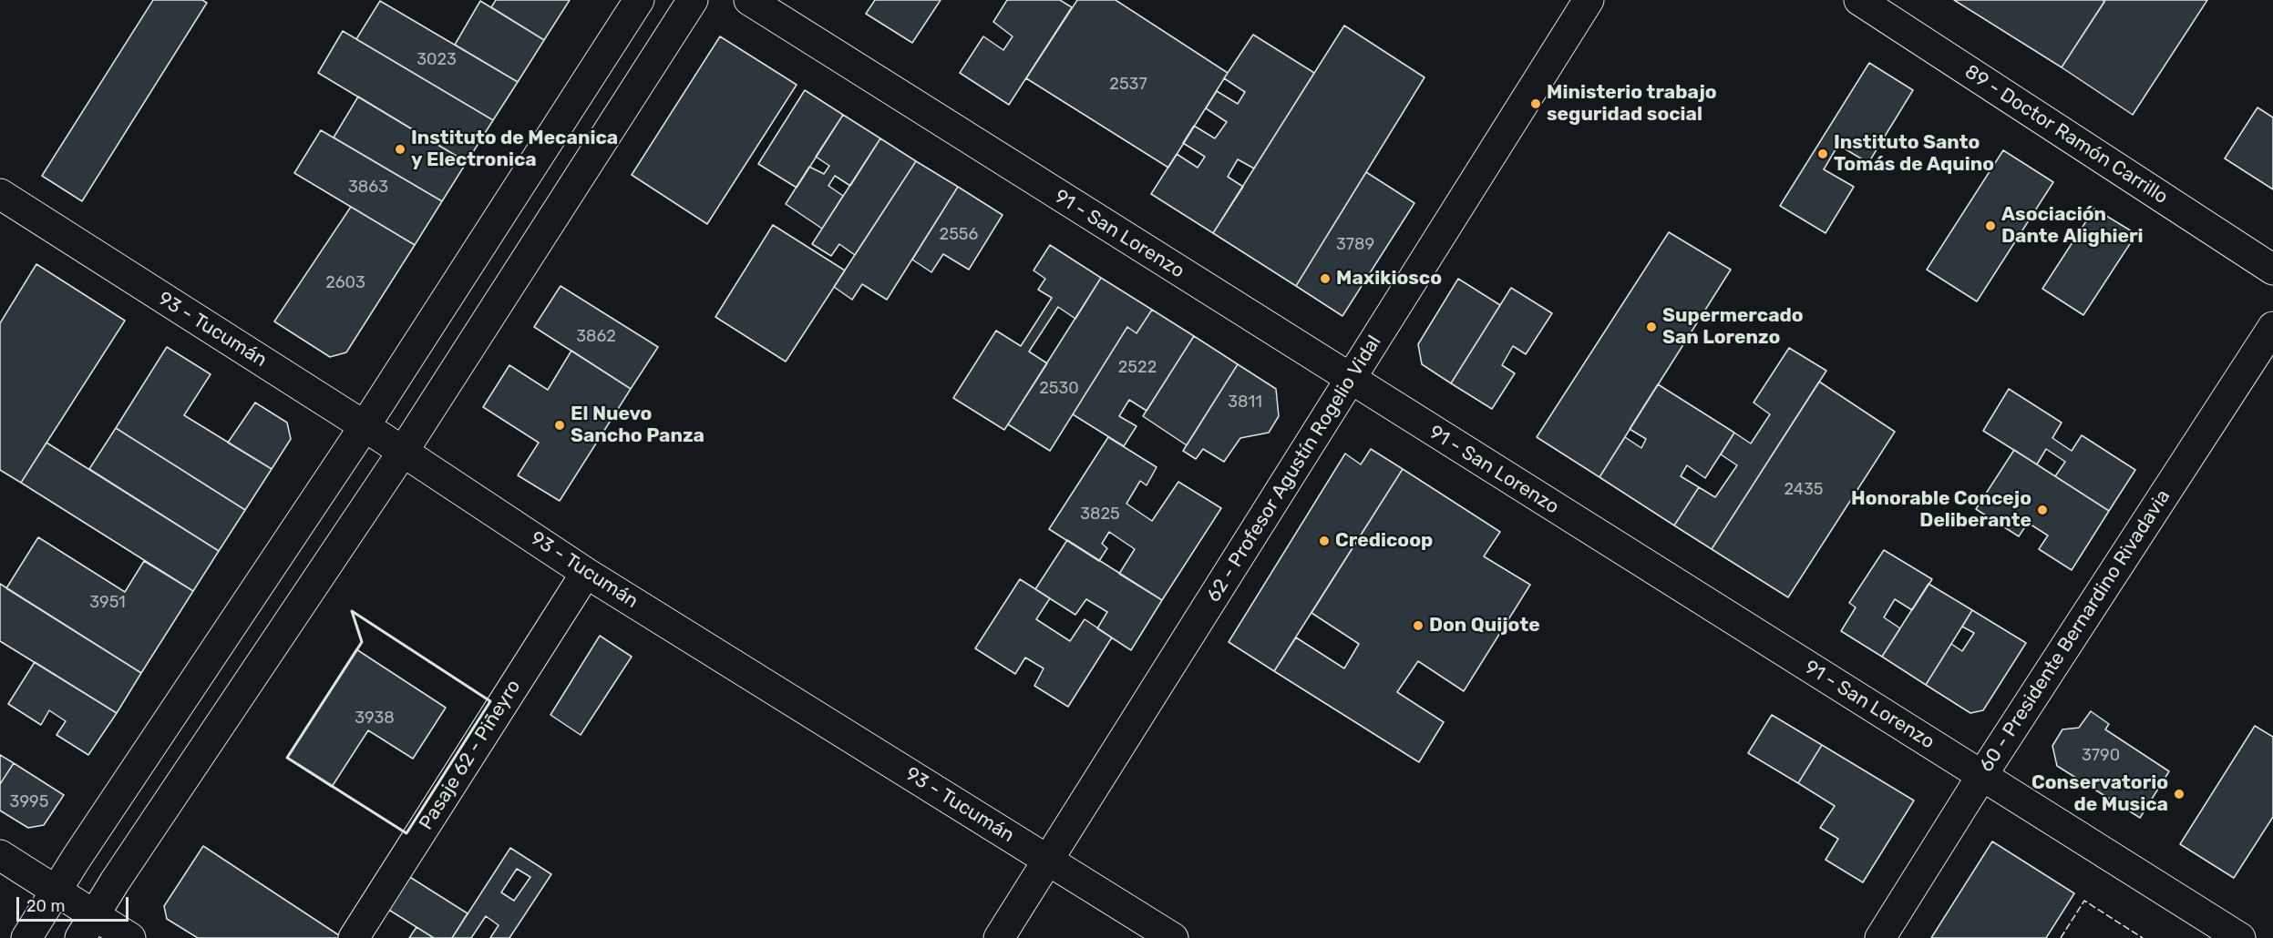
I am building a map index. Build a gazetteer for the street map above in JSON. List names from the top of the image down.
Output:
{
  "streets": {
    "street": [
      "89 - Doctor Ramón Carrillo",
      "91 - San Lorenzo",
      "93 - Tucumán",
      "62 - Profesor Agustín Rogelio Vidal",
      "60 - Presidente Bernardino Rivadavia",
      "Pasaje 62 - Piñeyro"
    ]
  },
  "crossings": [
    ["91 - San Lorenzo", "62 - Profesor Agustín Rogelio Vidal"],
    ["91 - San Lorenzo", "60 - Presidente Bernardino Rivadavia"],
    ["93 - Tucumán", "62 - Profesor Agustín Rogelio Vidal"],
    ["93 - Tucumán", "Pasaje 62 - Piñeyro"]
  ],
  "places": [
    "Ministerio trabajo seguridad social",
    "Instituto de Mecanica y Electronica",
    "Instituto Santo Tomás de Aquino",
    "Asociación Dante Alighieri",
    "Maxikiosco",
    "Supermercado San Lorenzo",
    "El Nuevo Sancho Panza",
    "Honorable Concejo Deliberante",
    "Credicoop",
    "Don Quijote",
    "Conservatorio de Musica"
  ],
  "house_numbers": [
    "3023",
    "2537",
    "3863",
    "2556",
    "3789",
    "2603",
    "3862",
    "2522",
    "2530",
    "3811",
    "2435",
    "3825",
    "3951",
    "3938",
    "3790",
    "3995"
  ],
  "scale_bar": "20 m"
}
